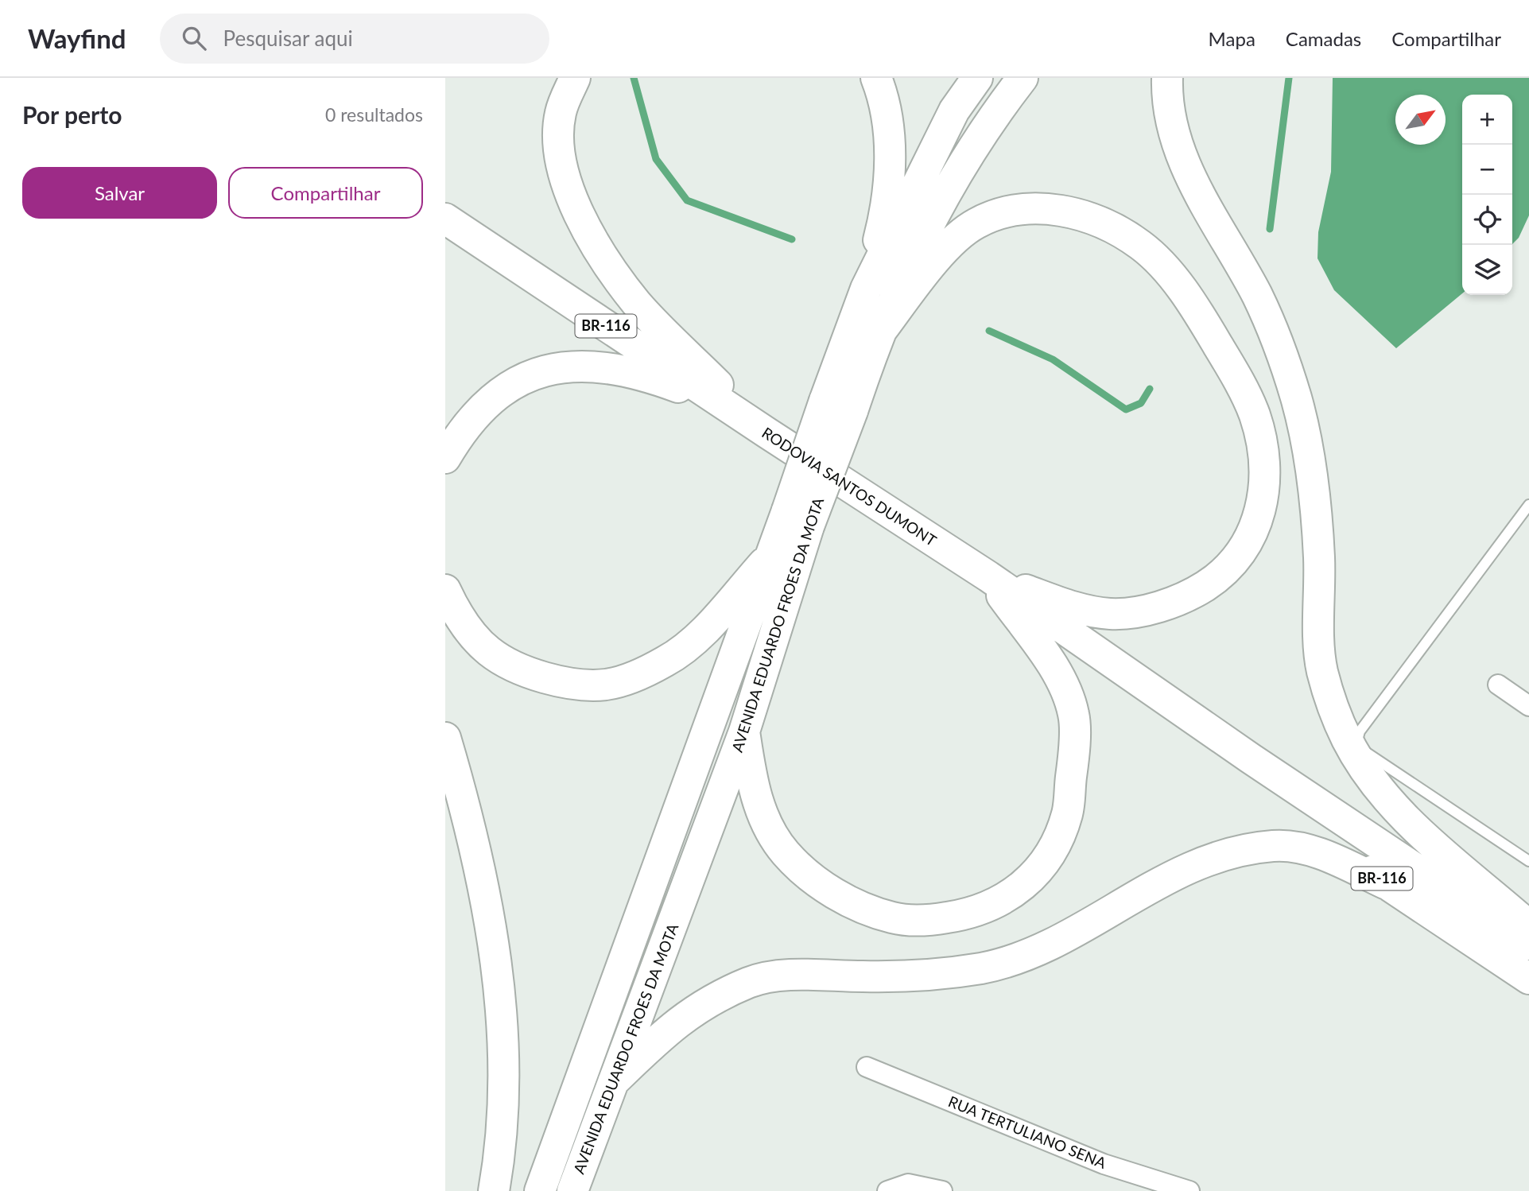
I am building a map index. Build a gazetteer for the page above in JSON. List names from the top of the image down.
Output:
{
  "streets": {
    "highway": ["BR-116", "RODOVIA SANTOS DUMONT", "AVENIDA EDUARDO FROES DA MOTA"],
    "street": ["RUA TERTULIANO SENA"]
  },
  "crossings": [
    ["BR-116", "RODOVIA SANTOS DUMONT"]
  ],
  "north": "top right",
  "page": {
    "header": "Wayfind",
    "search": "Pesquisar aqui",
    "nav": ["Mapa", "Camadas", "Compartilhar"],
    "heading": ["Por perto", "0 resultados"],
    "map_buttons": ["+", "−"],
    "buttons": ["Salvar", "Compartilhar"]
  }
}
